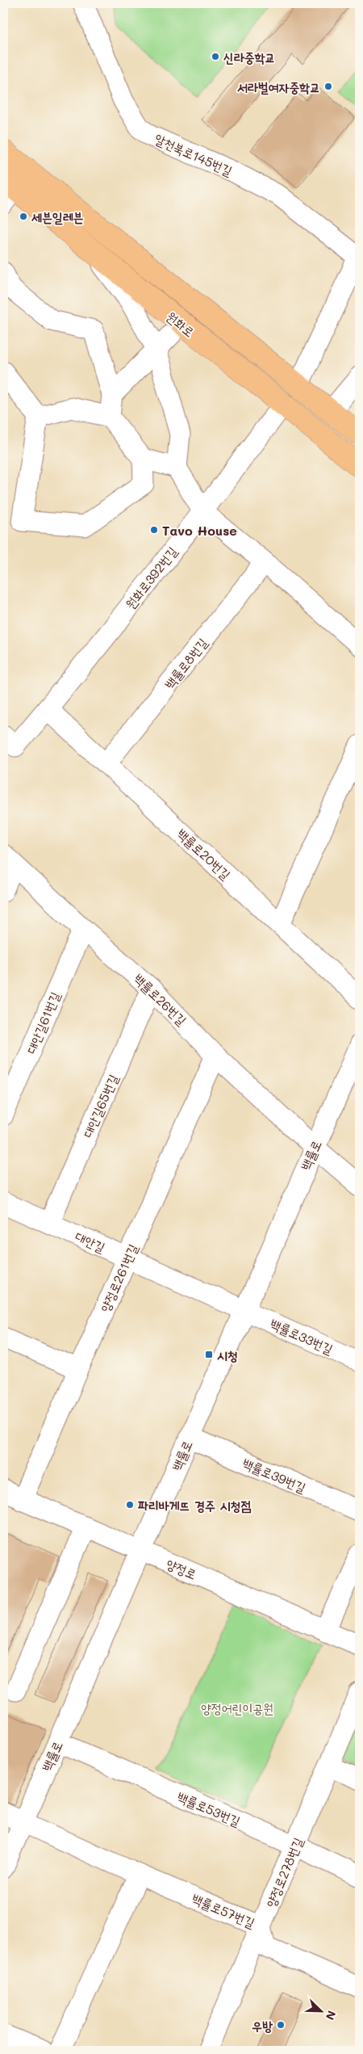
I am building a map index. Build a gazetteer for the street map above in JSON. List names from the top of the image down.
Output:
{
  "streets": {
    "main road": ["원화로"],
    "street": [
      "알천북로145번길",
      "원화로392번길",
      "백률로8번길",
      "백률로20번길",
      "백률로26번길",
      "대안길61번길",
      "대안길65번길",
      "백률로",
      "대안길",
      "양정로261번길",
      "백률로33번길",
      "백률로39번길",
      "양정로",
      "백률로53번길",
      "양정로278번길",
      "백률로57번길"
    ]
  },
  "crossings": [
    ["원화로", "원화로392번길"],
    ["원화로392번길", "백률로20번길"],
    ["백률로8번길", "백률로20번길"],
    ["백률로26번길", "대안길61번길"],
    ["백률로26번길", "대안길65번길"],
    ["백률로26번길", "백률로"],
    ["백률로26번길", "양정로261번길"],
    ["대안길65번길", "대안길"],
    ["백률로", "대안길"],
    ["백률로", "백률로33번길"],
    ["백률로", "백률로39번길"],
    ["백률로", "양정로"],
    ["백률로", "백률로53번길"],
    ["백률로", "백률로57번길"],
    ["대안길", "양정로261번길"],
    ["대안길", "백률로33번길"],
    ["양정로261번길", "양정로"],
    ["백률로53번길", "양정로278번길"],
    ["양정로278번길", "백률로57번길"]
  ],
  "parks": ["양정어린이공원"],
  "places": {
    "other": [
      "신라중학교",
      "서라벌여자중학교",
      "세븐일레븐",
      "Tavo House",
      "파리바게뜨 경주 시청점",
      "우방"
    ],
    "transit": ["시청"]
  },
  "north": "bottom right"
}
